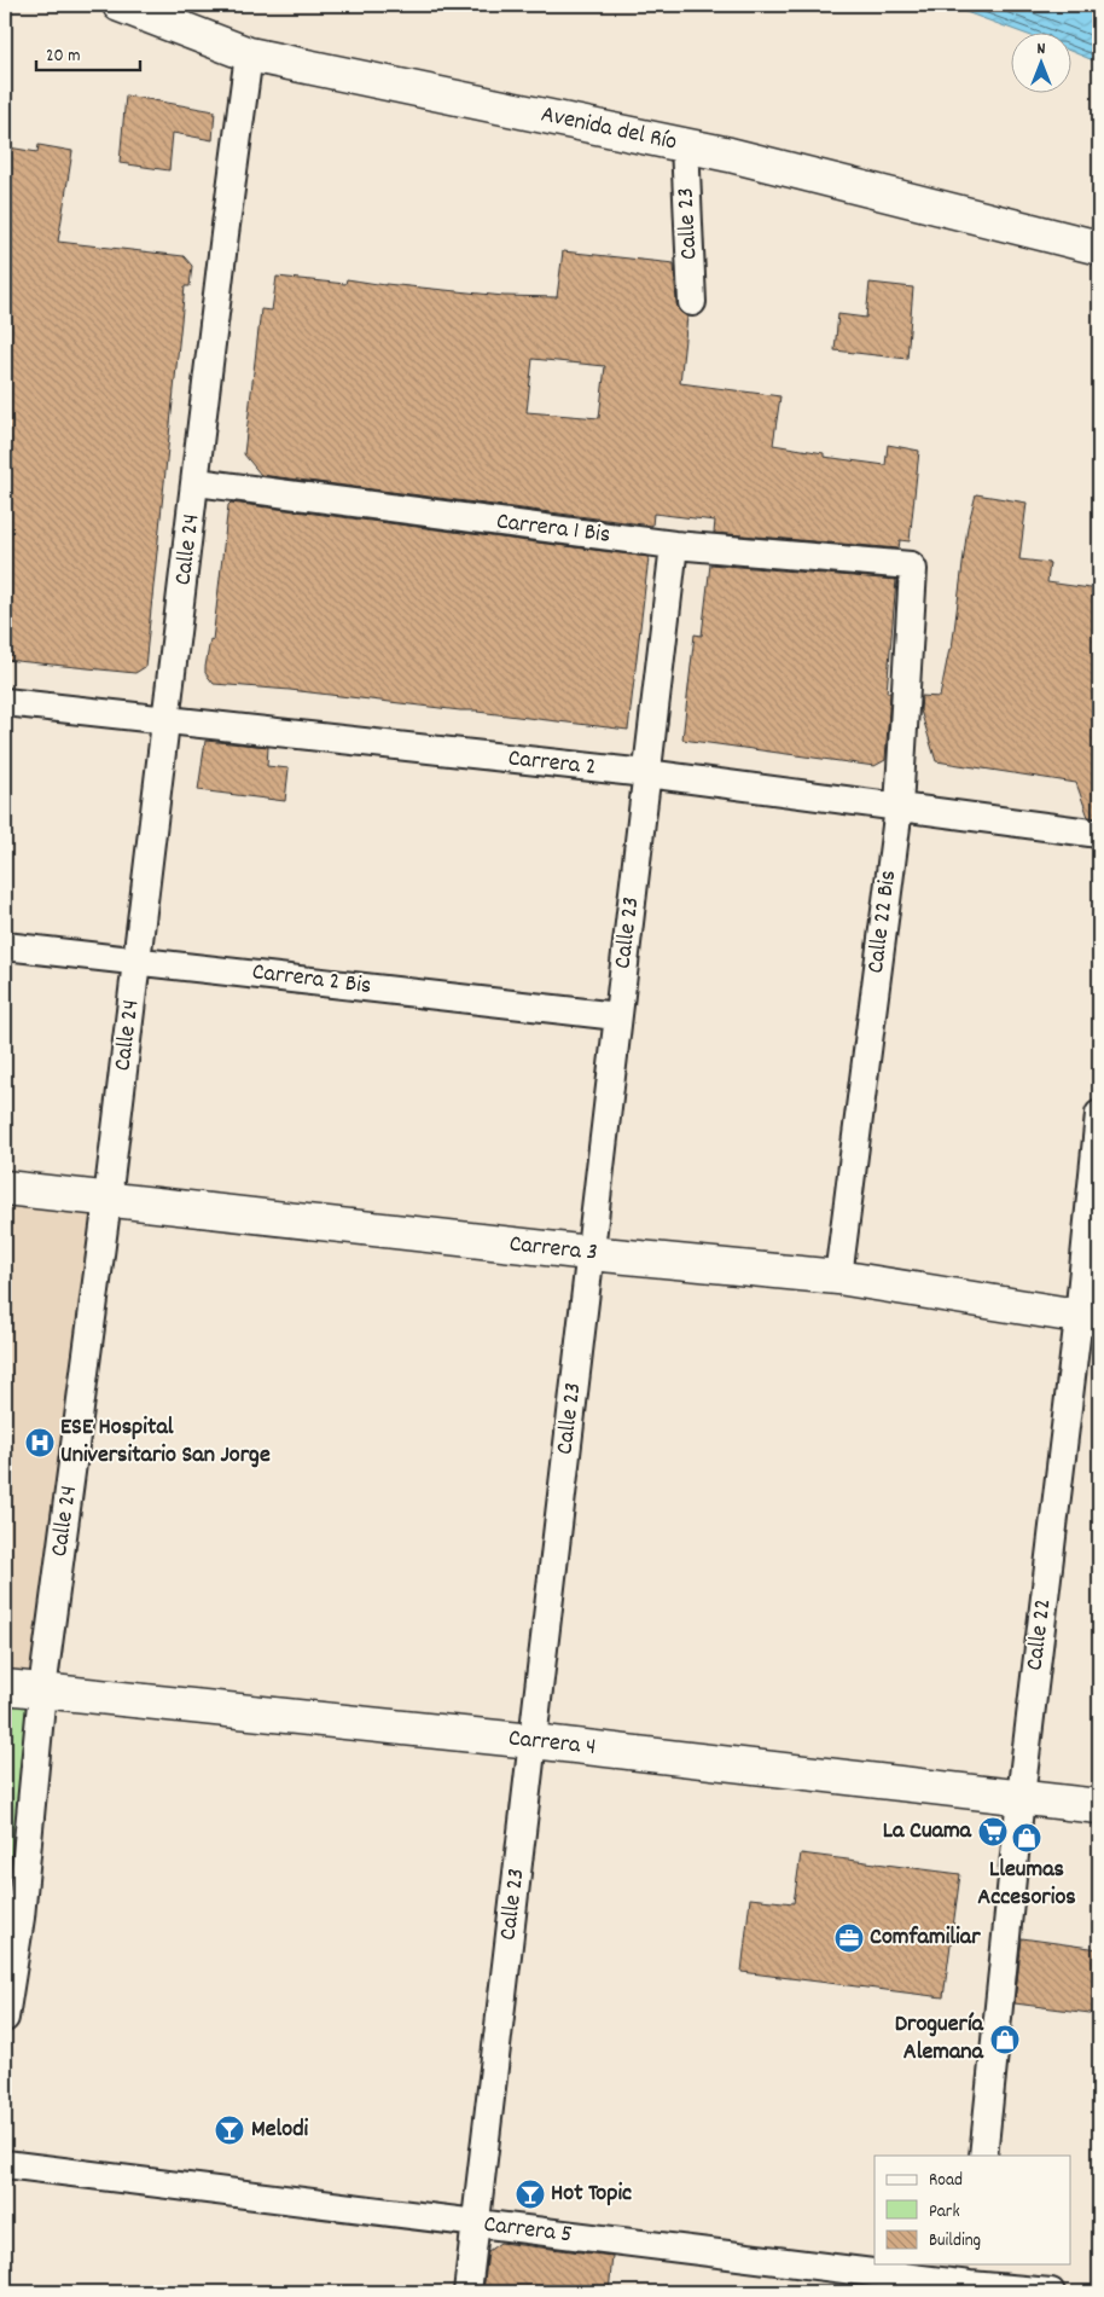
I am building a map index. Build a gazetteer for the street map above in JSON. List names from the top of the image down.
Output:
{
  "streets": {
    "main road": ["Avenida del Río", "Carrera 3", "Carrera 4"],
    "street": [
      "Calle 23",
      "Carrera 1 Bis",
      "Calle 24",
      "Carrera 2",
      "Calle 22 Bis",
      "Carrera 2 Bis",
      "Calle 22",
      "Carrera 5"
    ]
  },
  "crossings": [
    ["Avenida del Río", "Calle 23"],
    ["Avenida del Río", "Calle 24"],
    ["Calle 23", "Carrera 1 Bis"],
    ["Calle 23", "Carrera 2"],
    ["Calle 23", "Carrera 2 Bis"],
    ["Calle 23", "Carrera 3"],
    ["Calle 23", "Carrera 4"],
    ["Calle 23", "Carrera 5"],
    ["Carrera 1 Bis", "Calle 24"],
    ["Carrera 1 Bis", "Calle 22 Bis"],
    ["Calle 24", "Carrera 2"],
    ["Calle 24", "Carrera 2 Bis"],
    ["Calle 24", "Carrera 3"],
    ["Calle 24", "Carrera 4"],
    ["Carrera 2", "Calle 22 Bis"],
    ["Calle 22 Bis", "Carrera 3"],
    ["Carrera 3", "Calle 22"],
    ["Calle 22", "Carrera 4"]
  ],
  "places": {
    "hospital": ["ESE Hospital Universitario San Jorge"],
    "supermarket": ["La Cuama"],
    "shop": ["Lleumas Accesorios", "Droguería Alemana"],
    "office": ["Comfamiliar"],
    "bar": ["Melodi", "Hot Topic"]
  },
  "legend": ["Road", "Park", "Building"],
  "scale_bar": "20 m",
  "north": "top"
}
